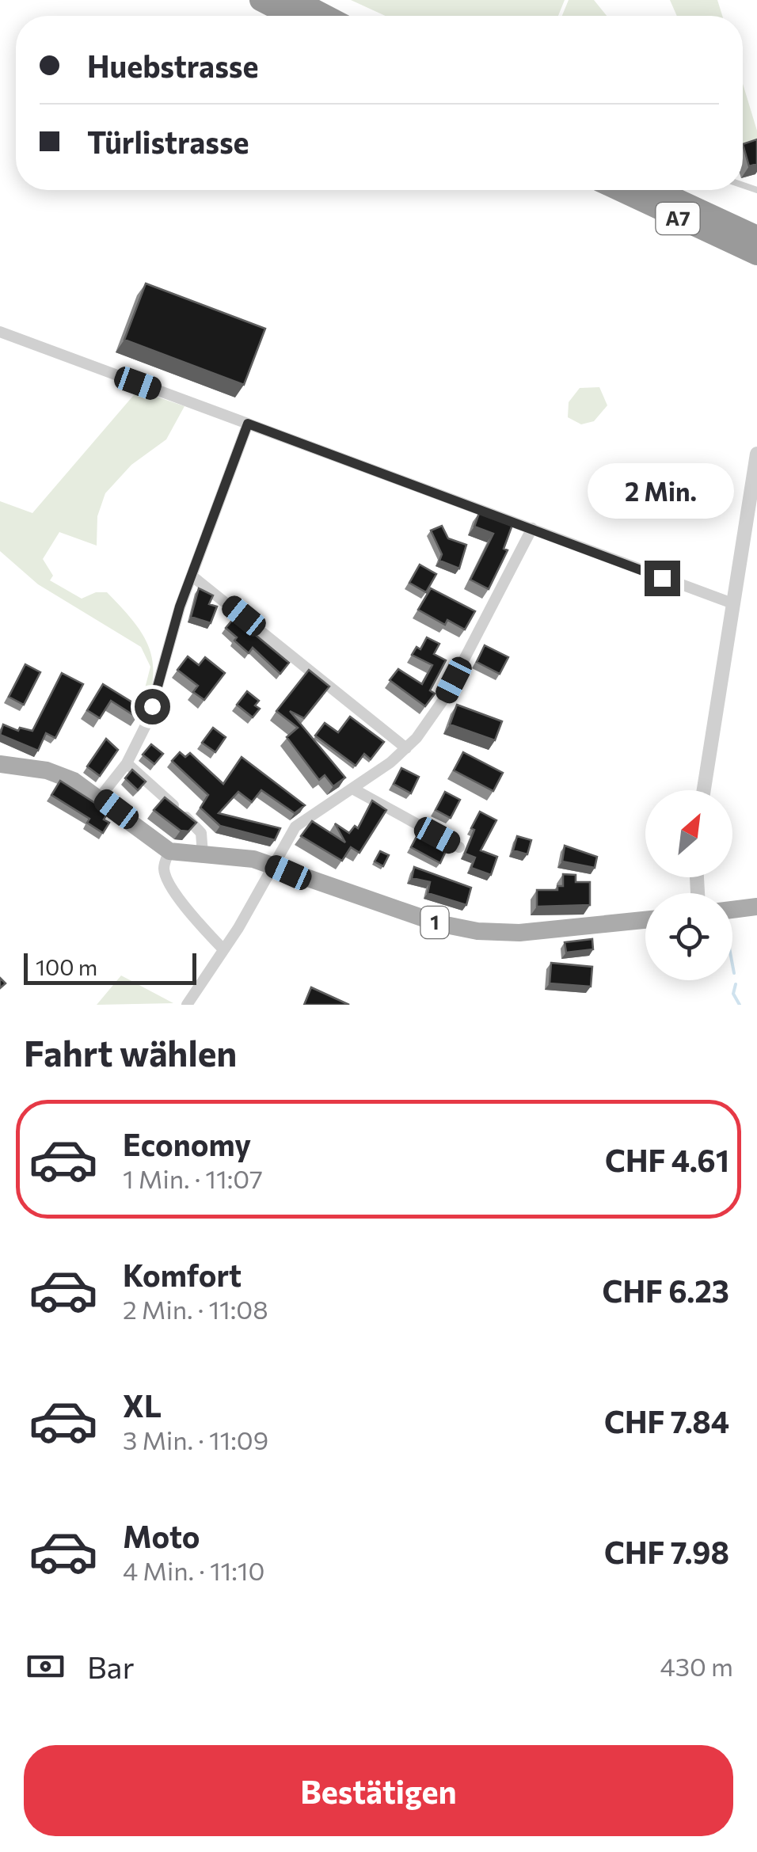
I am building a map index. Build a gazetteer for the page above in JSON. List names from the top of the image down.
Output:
{
  "streets": {
    "highway": ["A7"],
    "main road": ["1"]
  },
  "scale_bar": "100 m",
  "north": "top right",
  "page": {
    "banner": ["Huebstrasse", "Türlistrasse"],
    "bubble": "2 Min.",
    "scale": "100 m",
    "heading": "Fahrt wählen",
    "list": [
      {
        "name": "Economy",
        "note": "1 Min. · 11:07",
        "value": "CHF 4.61"
      },
      {
        "name": "Komfort",
        "note": "2 Min. · 11:08",
        "value": "CHF 6.23"
      },
      {
        "name": "XL",
        "note": "3 Min. · 11:09",
        "value": "CHF 7.84"
      },
      {
        "name": "Moto",
        "note": "4 Min. · 11:10",
        "value": "CHF 7.98"
      }
    ],
    "pay": ["Bar", "430 m"],
    "buttons": "Bestätigen"
  }
}
